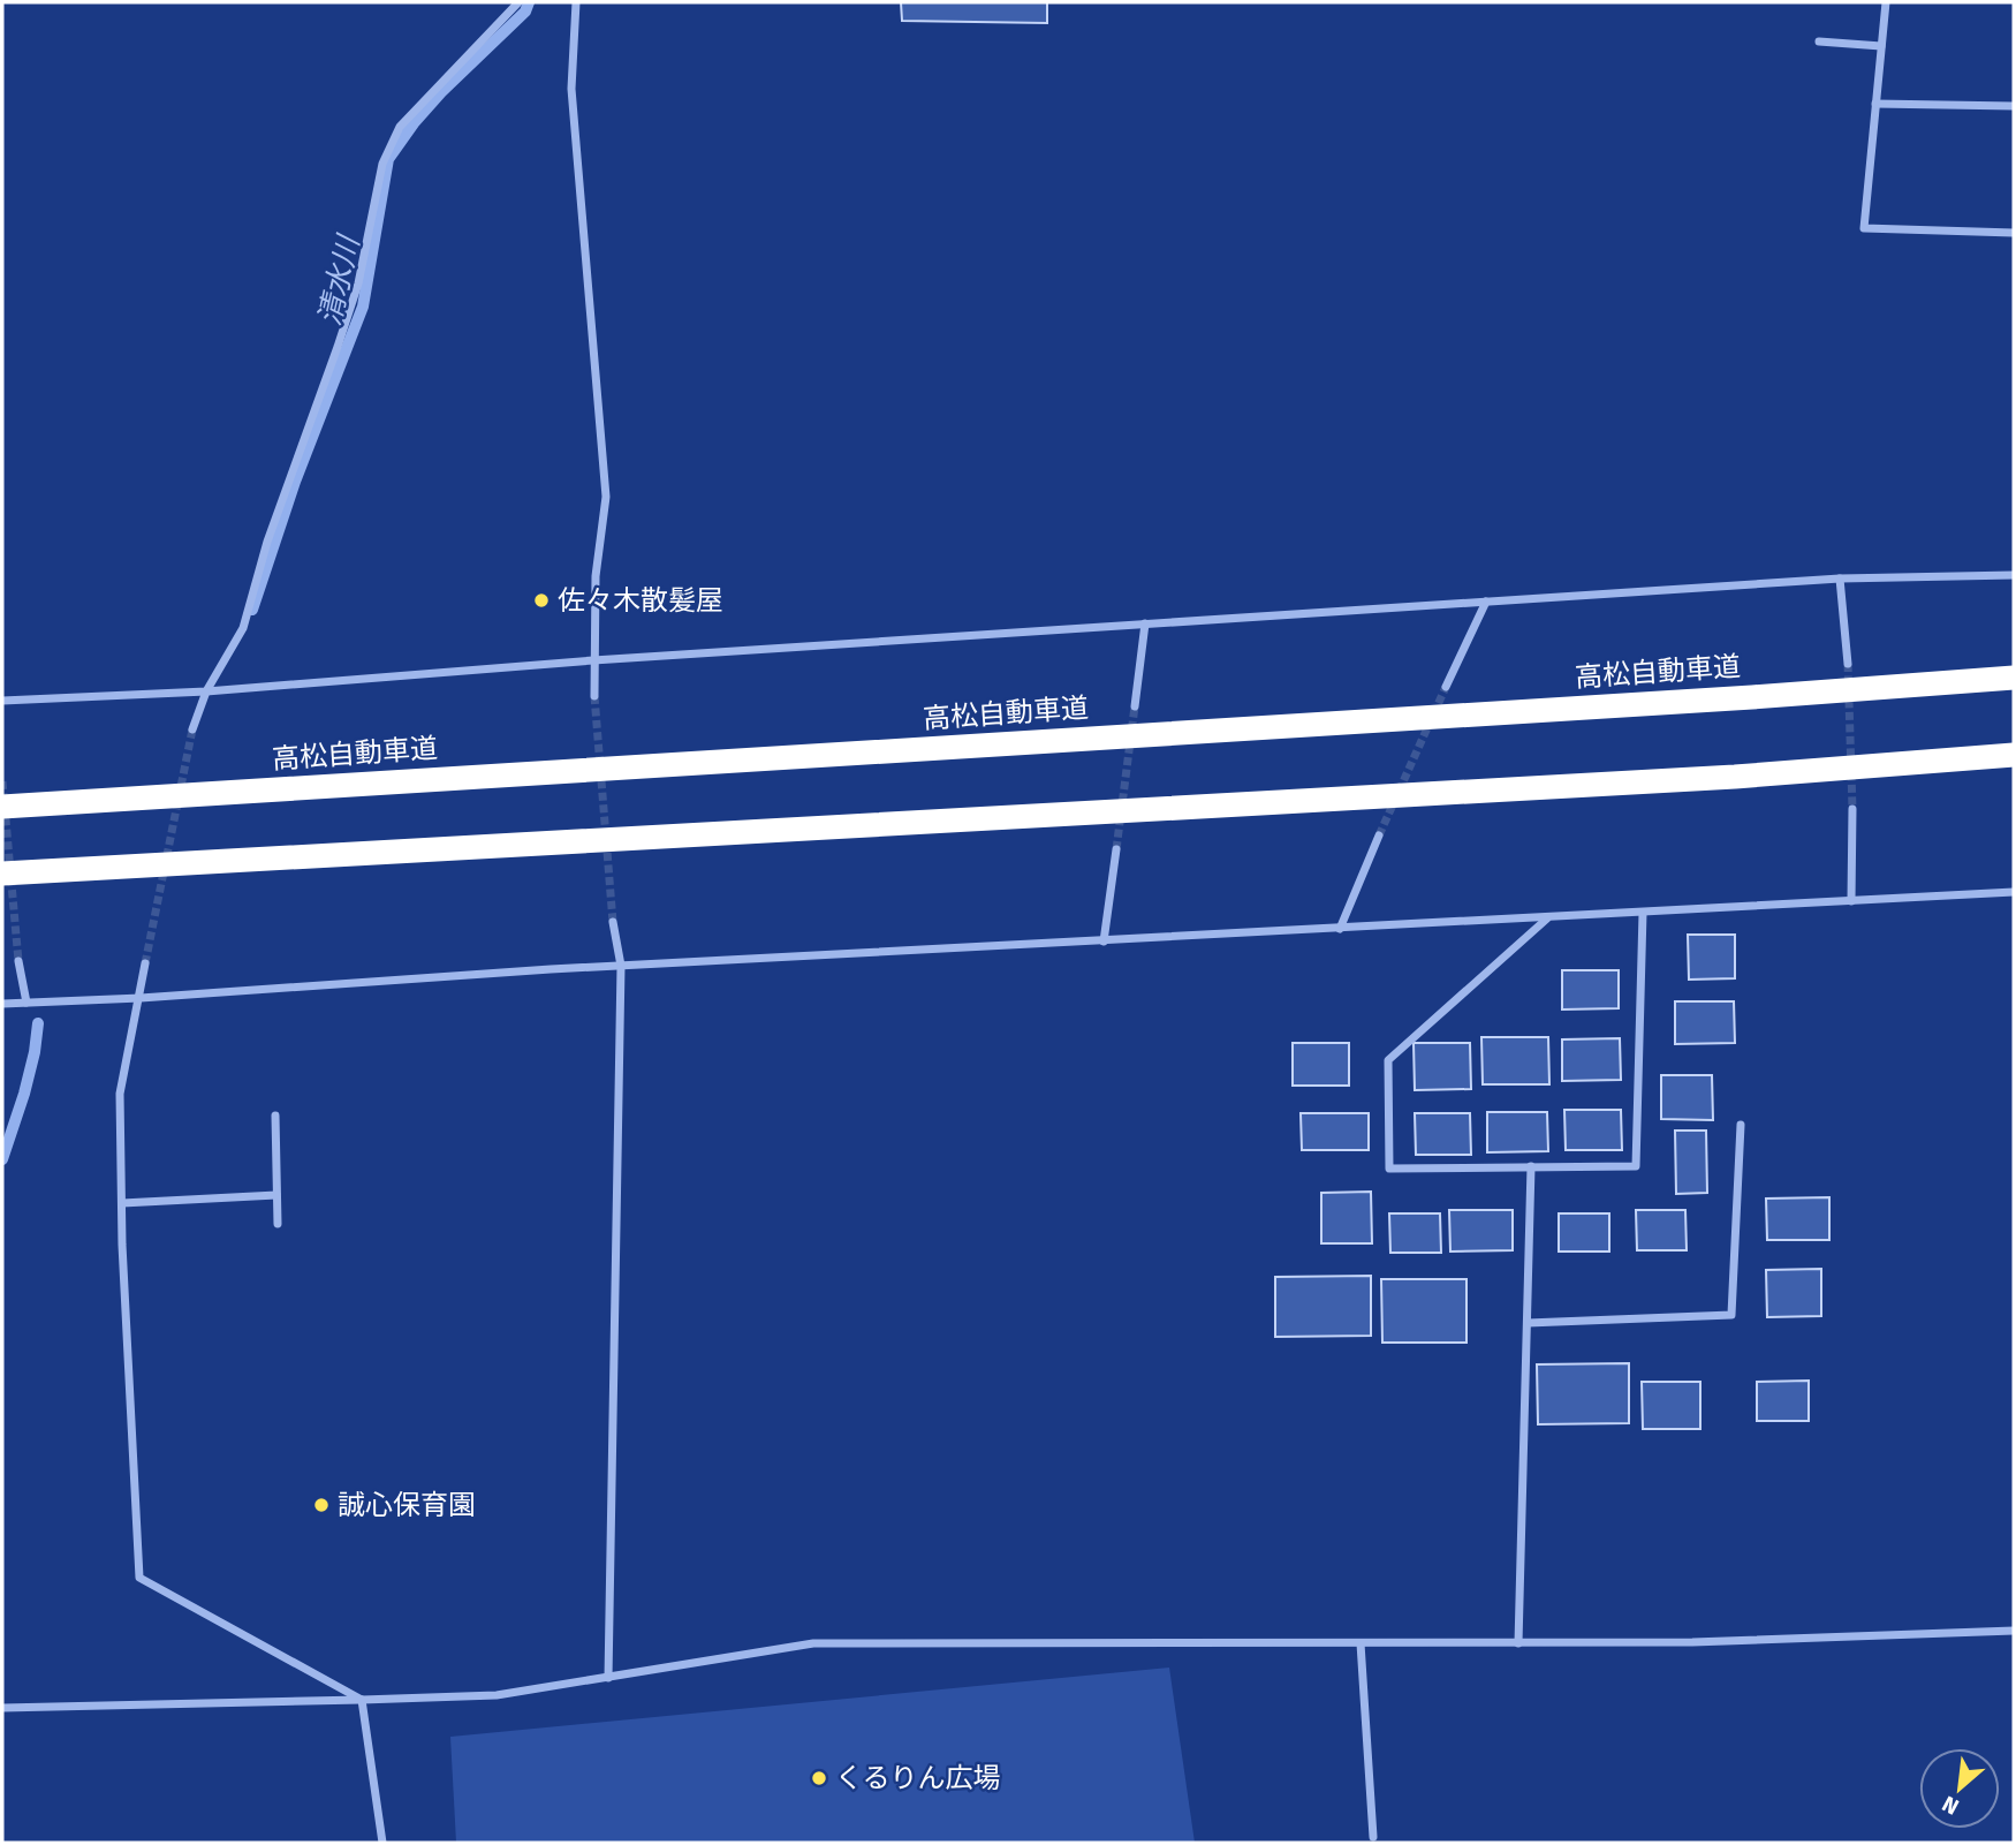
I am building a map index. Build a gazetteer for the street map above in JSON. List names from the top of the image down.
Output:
{
  "streets": {
    "highway": ["高松自動車道"]
  },
  "water": ["清水川"],
  "places": ["佐々木散髪屋", "誠心保育園", "くるりん広場"],
  "north": "bottom left"
}
